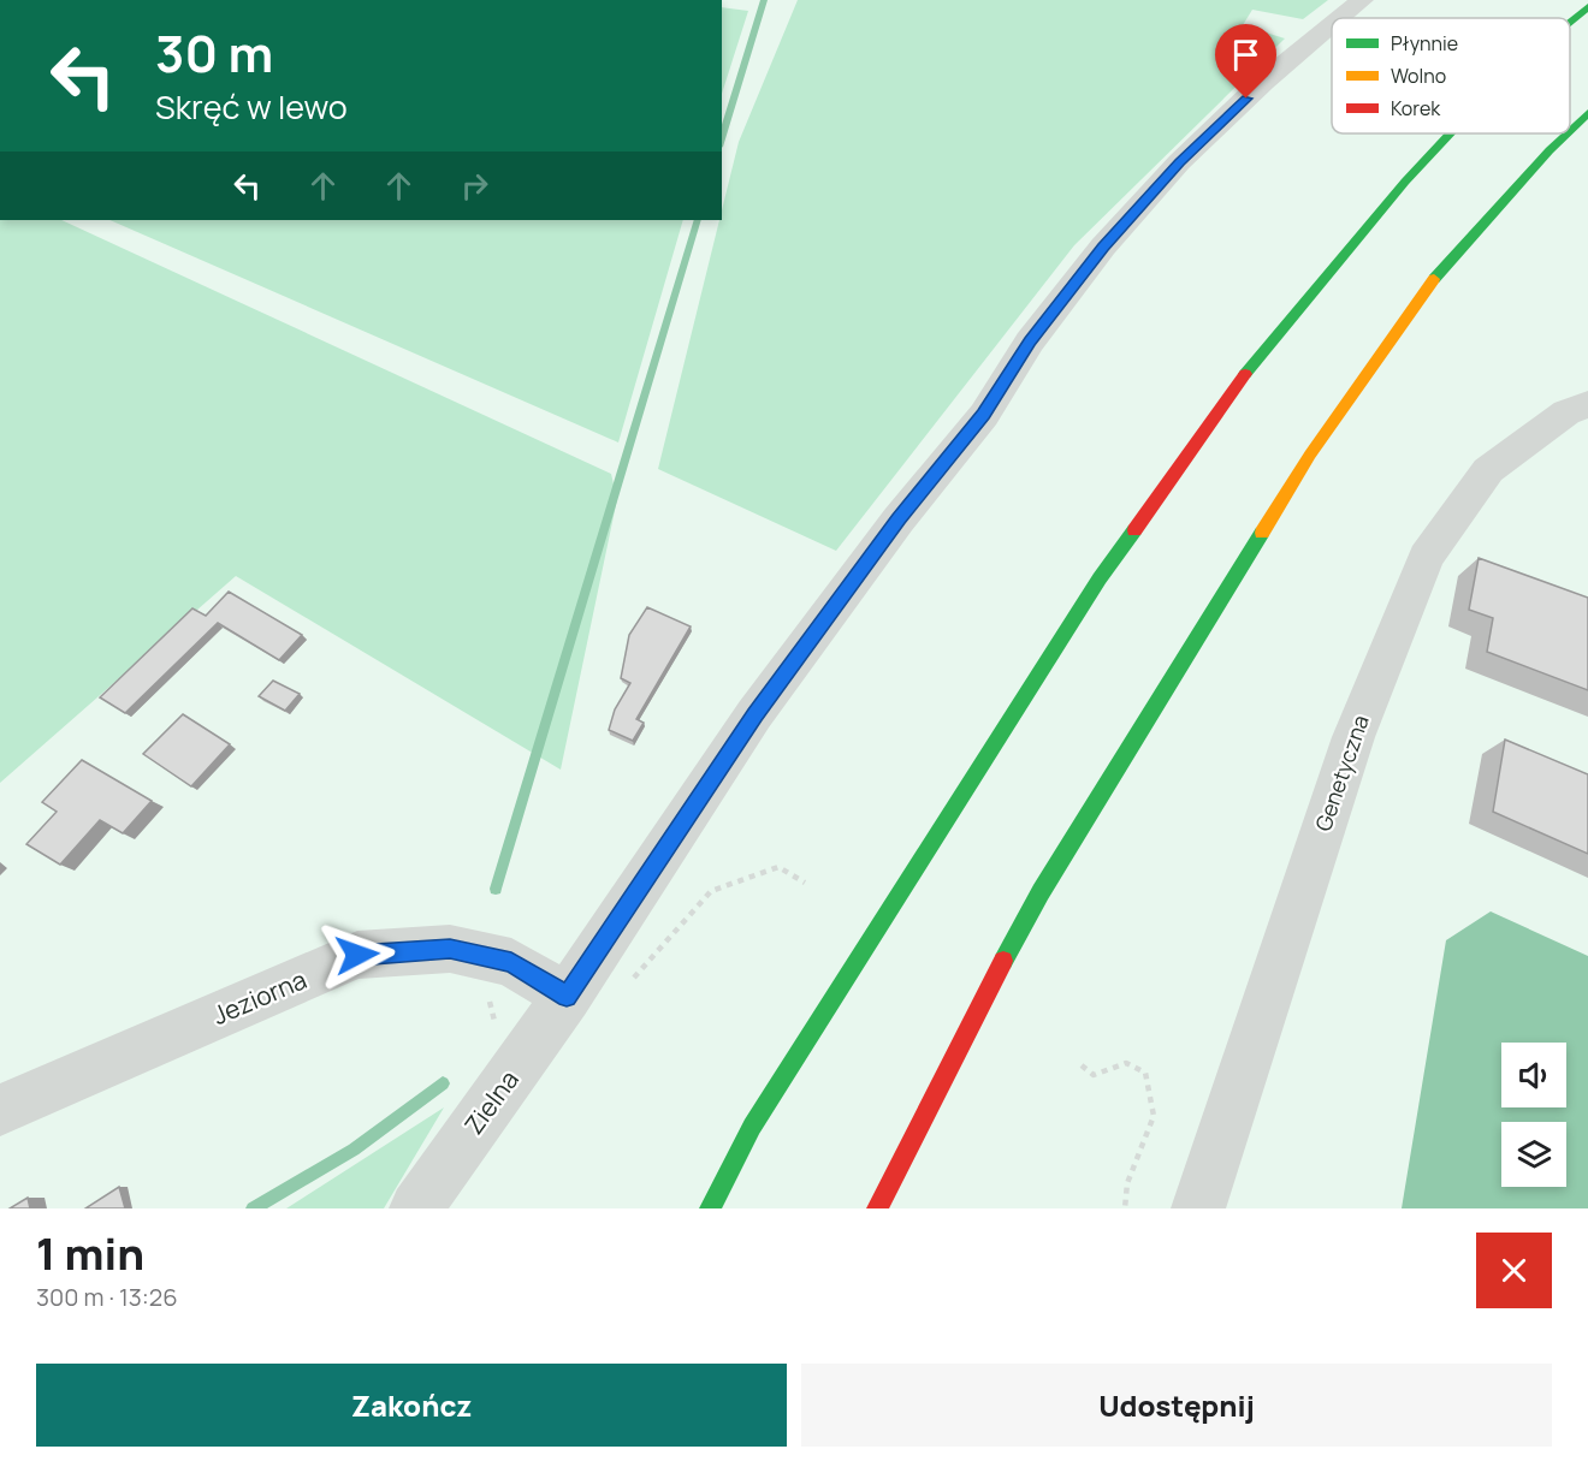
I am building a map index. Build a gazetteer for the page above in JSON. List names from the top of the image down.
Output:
{
  "streets": {
    "street": ["Genetyczna", "Jeziorna", "Zielna"]
  },
  "crossings": [
    ["Jeziorna", "Zielna"]
  ],
  "legend": ["Płynnie", "Wolno", "Korek"],
  "page": {
    "turn": ["30 m", "Skręć w lewo"],
    "heading": ["1 min", "300 m · 13:26"],
    "buttons": ["Zakończ", "Udostępnij"]
  }
}
